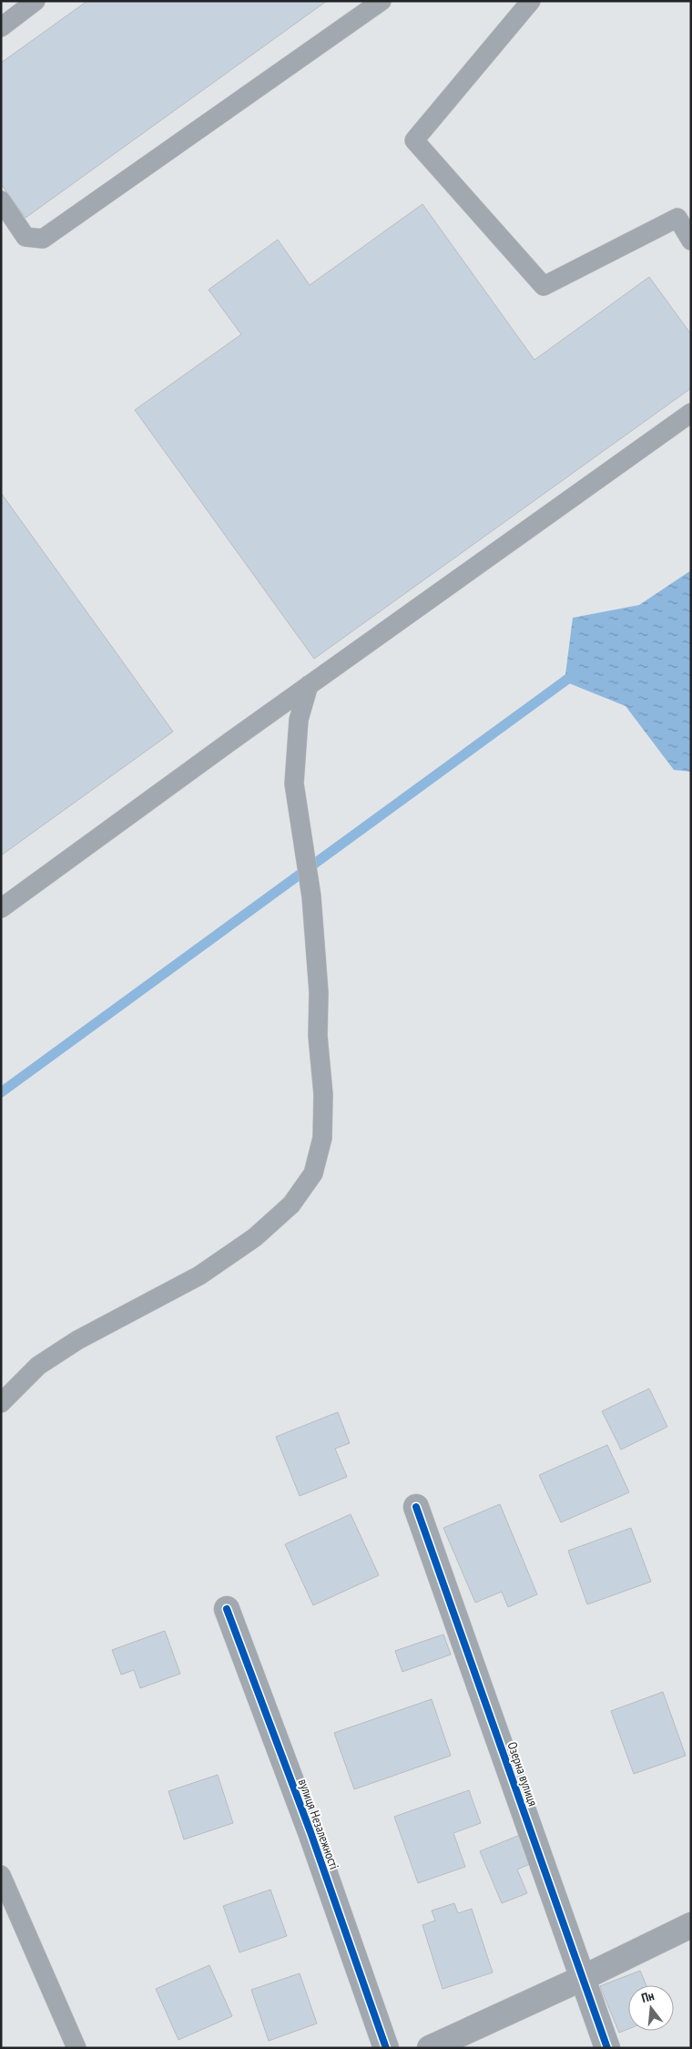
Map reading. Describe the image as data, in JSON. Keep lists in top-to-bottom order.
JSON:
{
  "streets": {
    "street": ["Озерна вулиця", "вулиця Незалежності"]
  },
  "north": "top"
}
